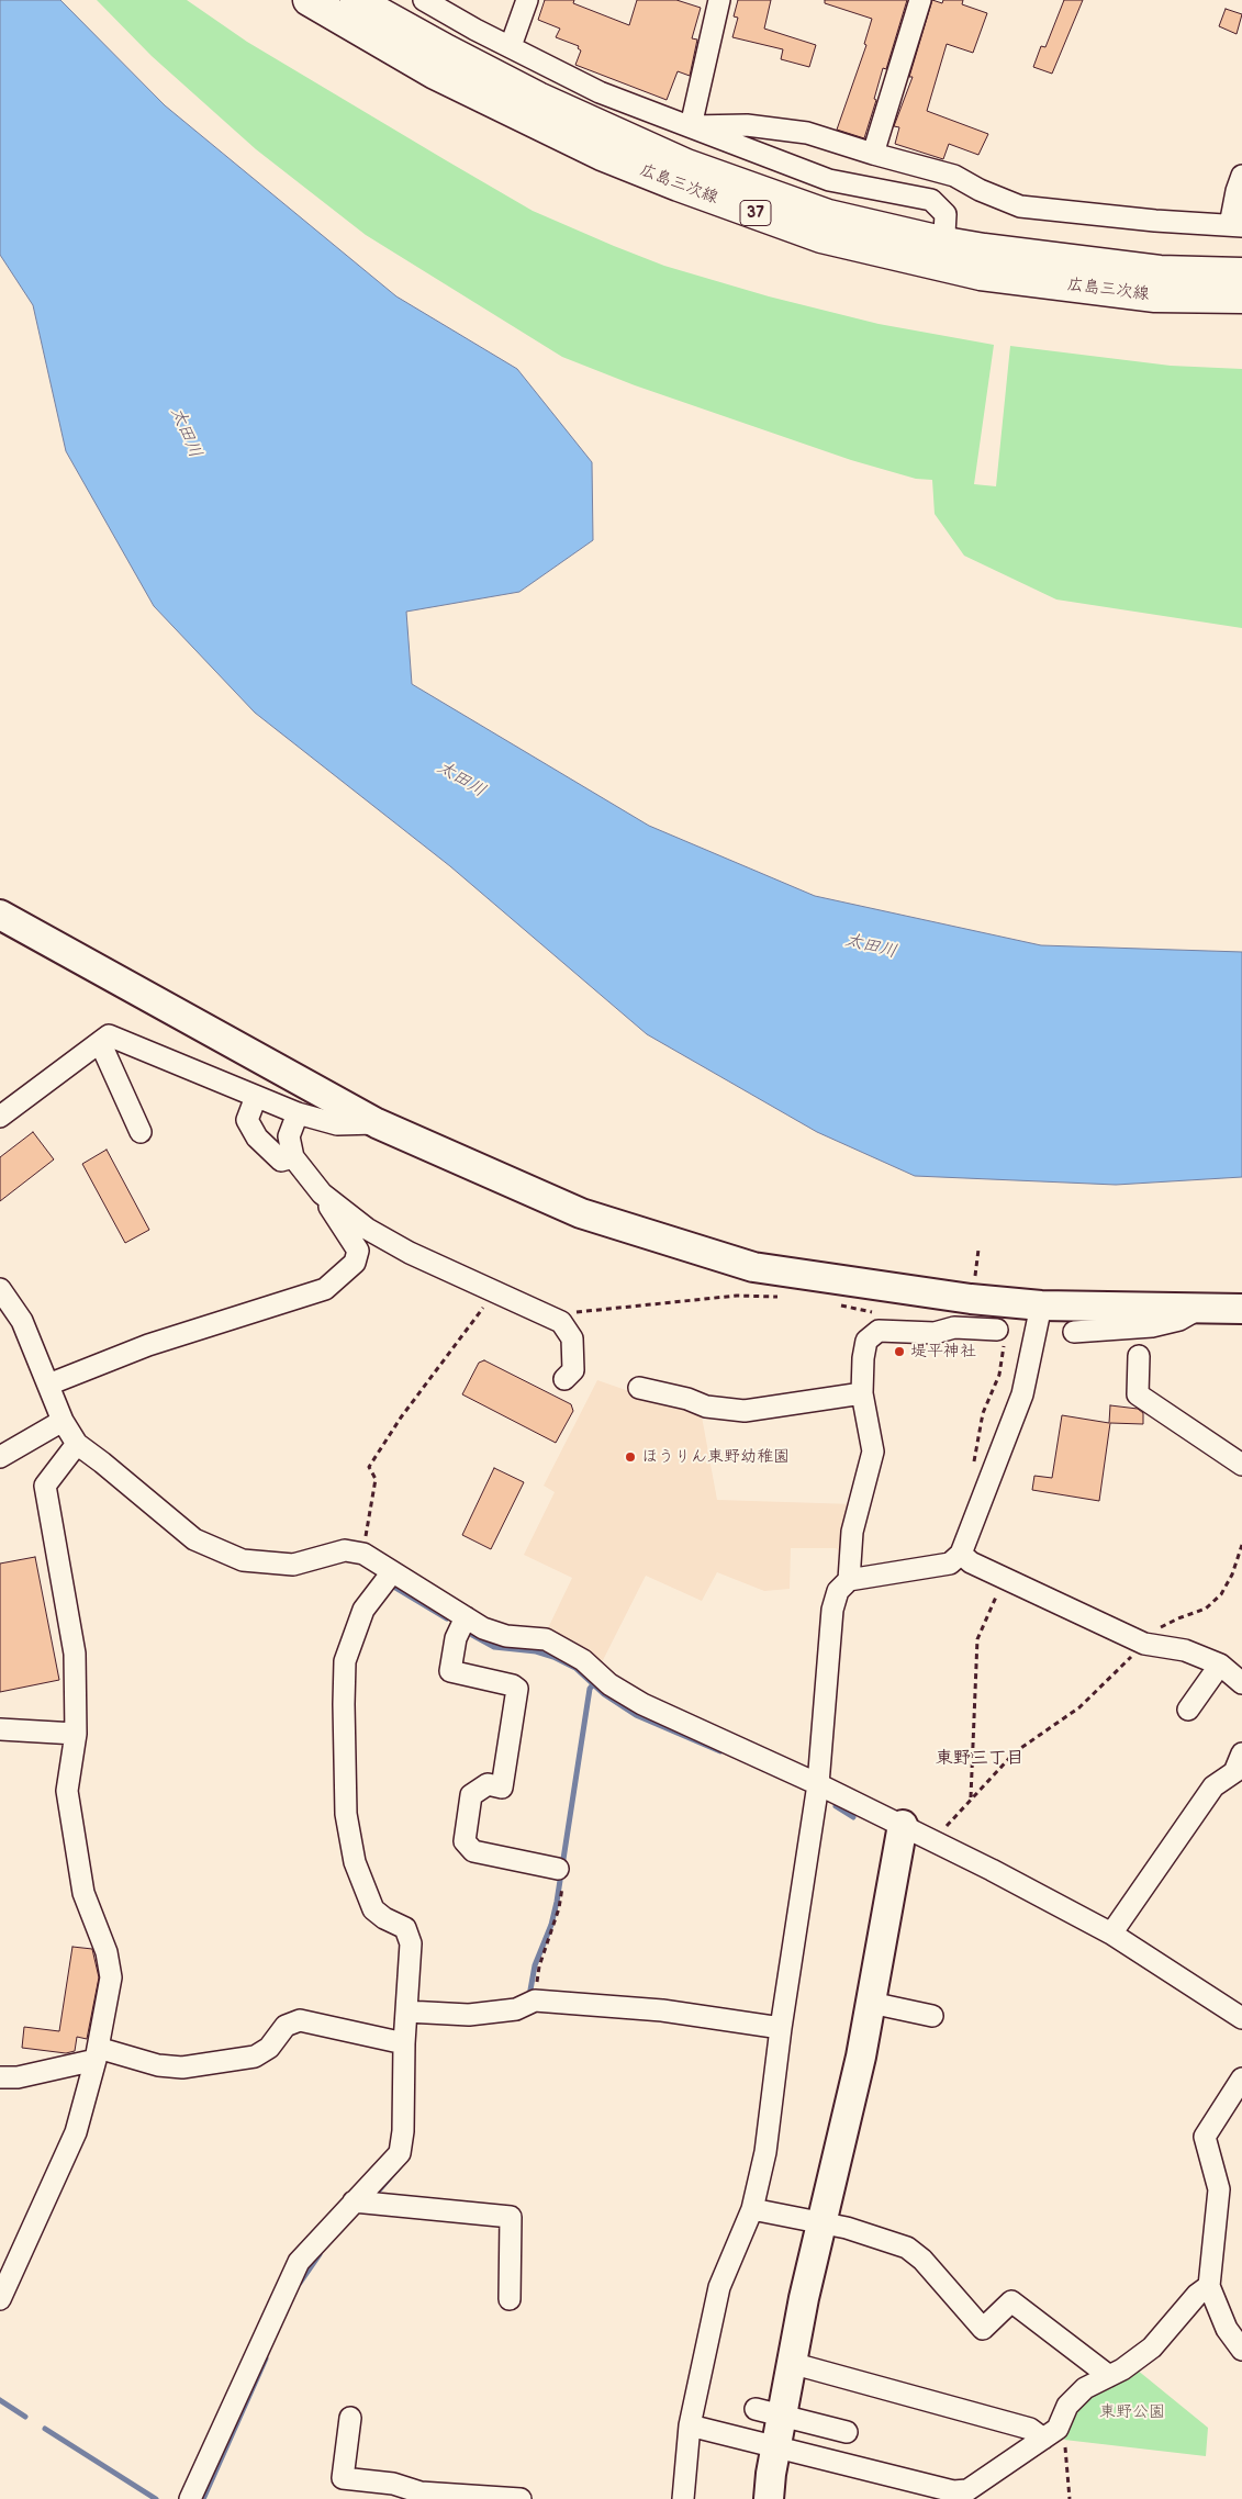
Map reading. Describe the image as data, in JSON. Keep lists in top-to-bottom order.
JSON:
{
  "streets": {
    "main road": ["広島三次線", "37"]
  },
  "districts": ["東野三丁目"],
  "water": ["太田川"],
  "parks": ["東野公園"],
  "places": ["堤平神社", "ほうりん東野幼稚園"]
}
